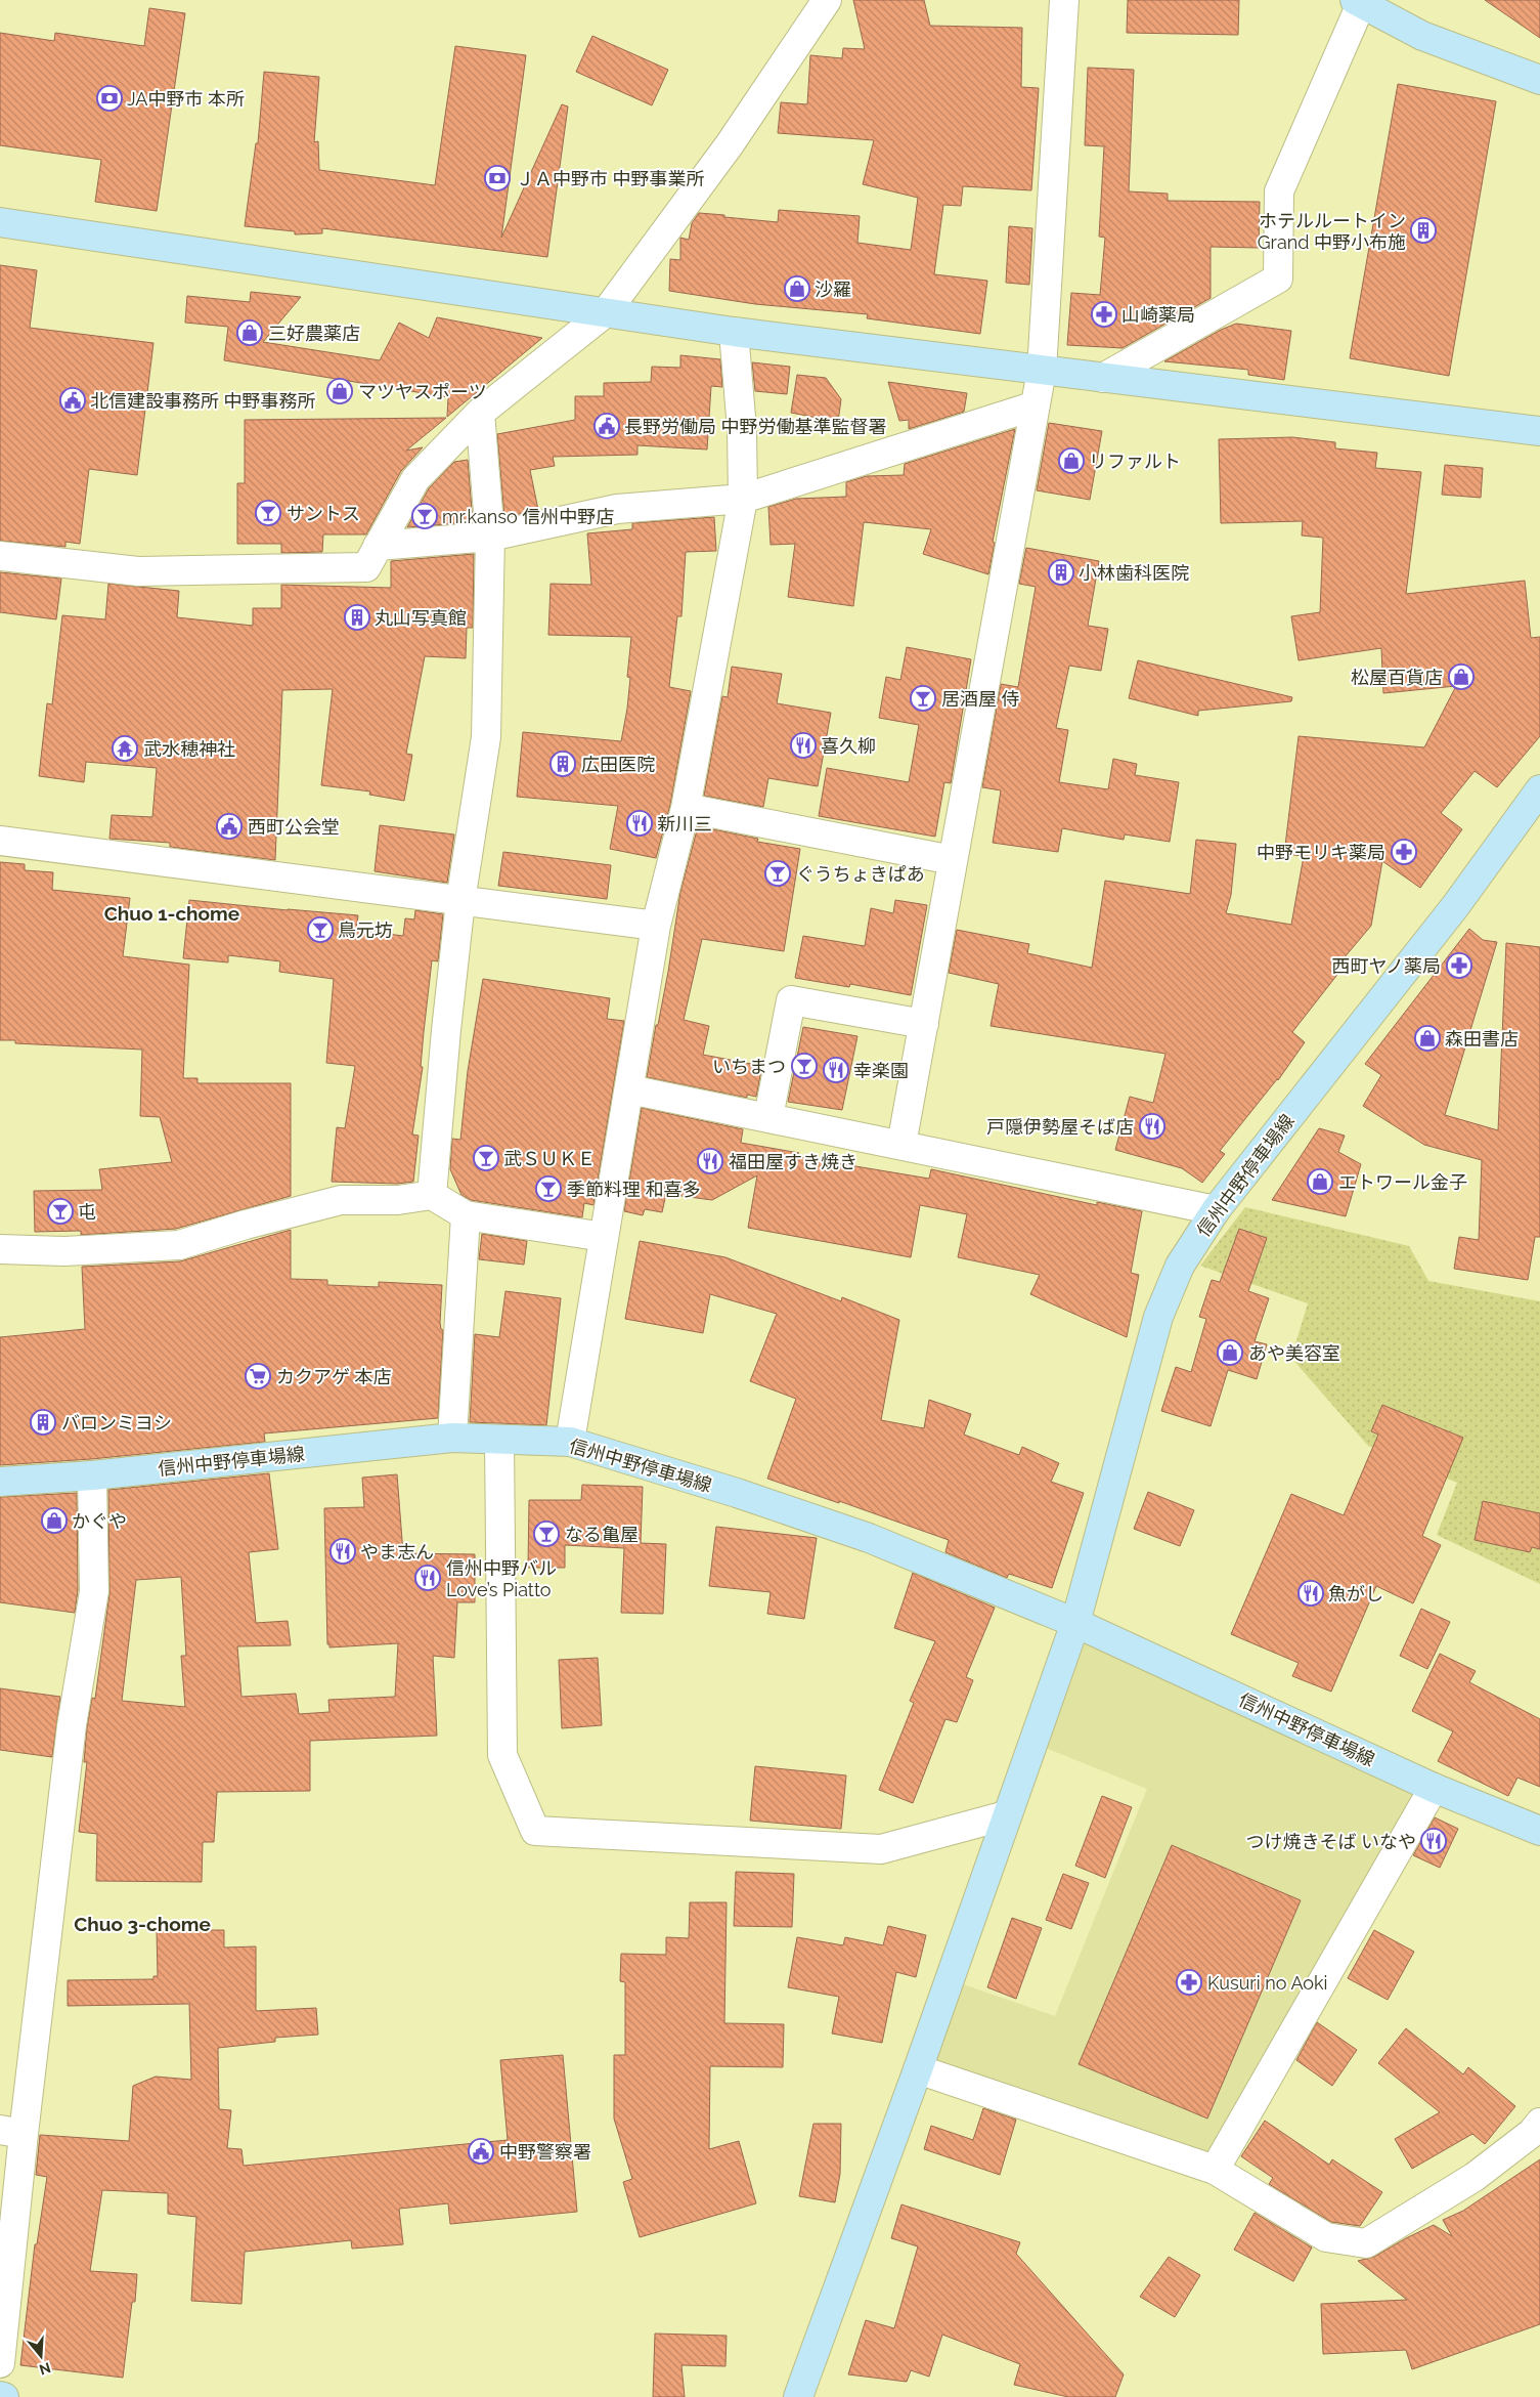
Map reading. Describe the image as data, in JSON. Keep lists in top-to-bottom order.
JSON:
{
  "streets": {
    "main road": ["信州中野停車場線"]
  },
  "districts": ["Chuo 1-chome", "Chuo 3-chome"],
  "places": {
    "bank": ["JA中野市 本所", "ＪＡ中野市 中野事業所"],
    "building": [
      "ホテルルートイン Grand 中野小布施",
      "小林歯科医院",
      "丸山写真館",
      "広田医院",
      "バロンミヨシ"
    ],
    "shop": [
      "沙羅",
      "三好農薬店",
      "マツヤスポーツ",
      "リファルト",
      "松屋百貨店",
      "森田書店",
      "エトワール金子",
      "あや美容室",
      "かぐや"
    ],
    "pharmacy": [
      "山崎薬局",
      "中野モリキ薬局",
      "西町ヤノ薬局",
      "Kusuri no Aoki"
    ],
    "public building": [
      "北信建設事務所 中野事務所",
      "長野労働局 中野労働基準監督署",
      "西町公会堂",
      "中野警察署"
    ],
    "bar": [
      "サントス",
      "mr.kanso 信州中野店",
      "居酒屋 侍",
      "ぐうちょきぱあ",
      "鳥元坊",
      "いちまつ",
      "武ＳＵＫＥ",
      "季節料理 和喜多",
      "屯",
      "なる亀屋"
    ],
    "restaurant": [
      "喜久柳",
      "新川三",
      "幸楽園",
      "戸隠伊勢屋そば店",
      "福田屋すき焼き",
      "やま志ん",
      "信州中野バル Love’s Piatto",
      "魚がし",
      "つけ焼きそば いなや"
    ],
    "temple": ["武水穂神社"],
    "supermarket": ["カクアゲ 本店"]
  },
  "north": "bottom"
}
